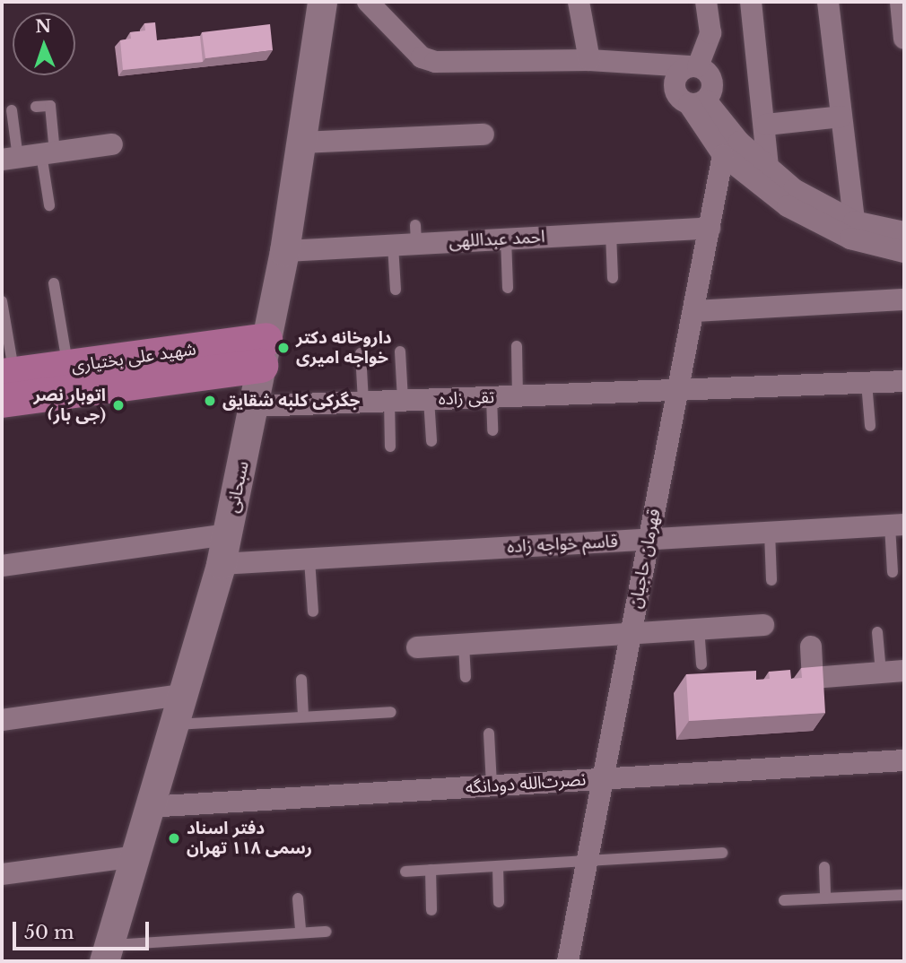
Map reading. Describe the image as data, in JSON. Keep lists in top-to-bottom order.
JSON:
{
  "streets": {
    "main road": ["شهید علی بختیاری", "سبحانی"],
    "street": [
      "احمد عبداللهی",
      "تقی زاده",
      "قاسم خواجه زاده",
      "قهرمان حاجیان",
      "نصرت‌الله دودانگه"
    ]
  },
  "crossings": [
    ["احمد عبداللهی", "سبحانی"],
    ["احمد عبداللهی", "قهرمان حاجیان"],
    ["شهید علی بختیاری", "سبحانی"],
    ["تقی زاده", "سبحانی"],
    ["تقی زاده", "قهرمان حاجیان"],
    ["سبحانی", "قاسم خواجه زاده"],
    ["سبحانی", "نصرت‌الله دودانگه"],
    ["قاسم خواجه زاده", "قهرمان حاجیان"],
    ["قهرمان حاجیان", "نصرت‌الله دودانگه"]
  ],
  "places": [
    "داروخانه دکتر خواجه امیری",
    "جگرکی کلبه شقایق",
    "اتوبار نصر (جی بار)",
    "دفتر اسناد رسمی ۱۱۸ تهران"
  ],
  "scale_bar": "50 m",
  "north": "top"
}
